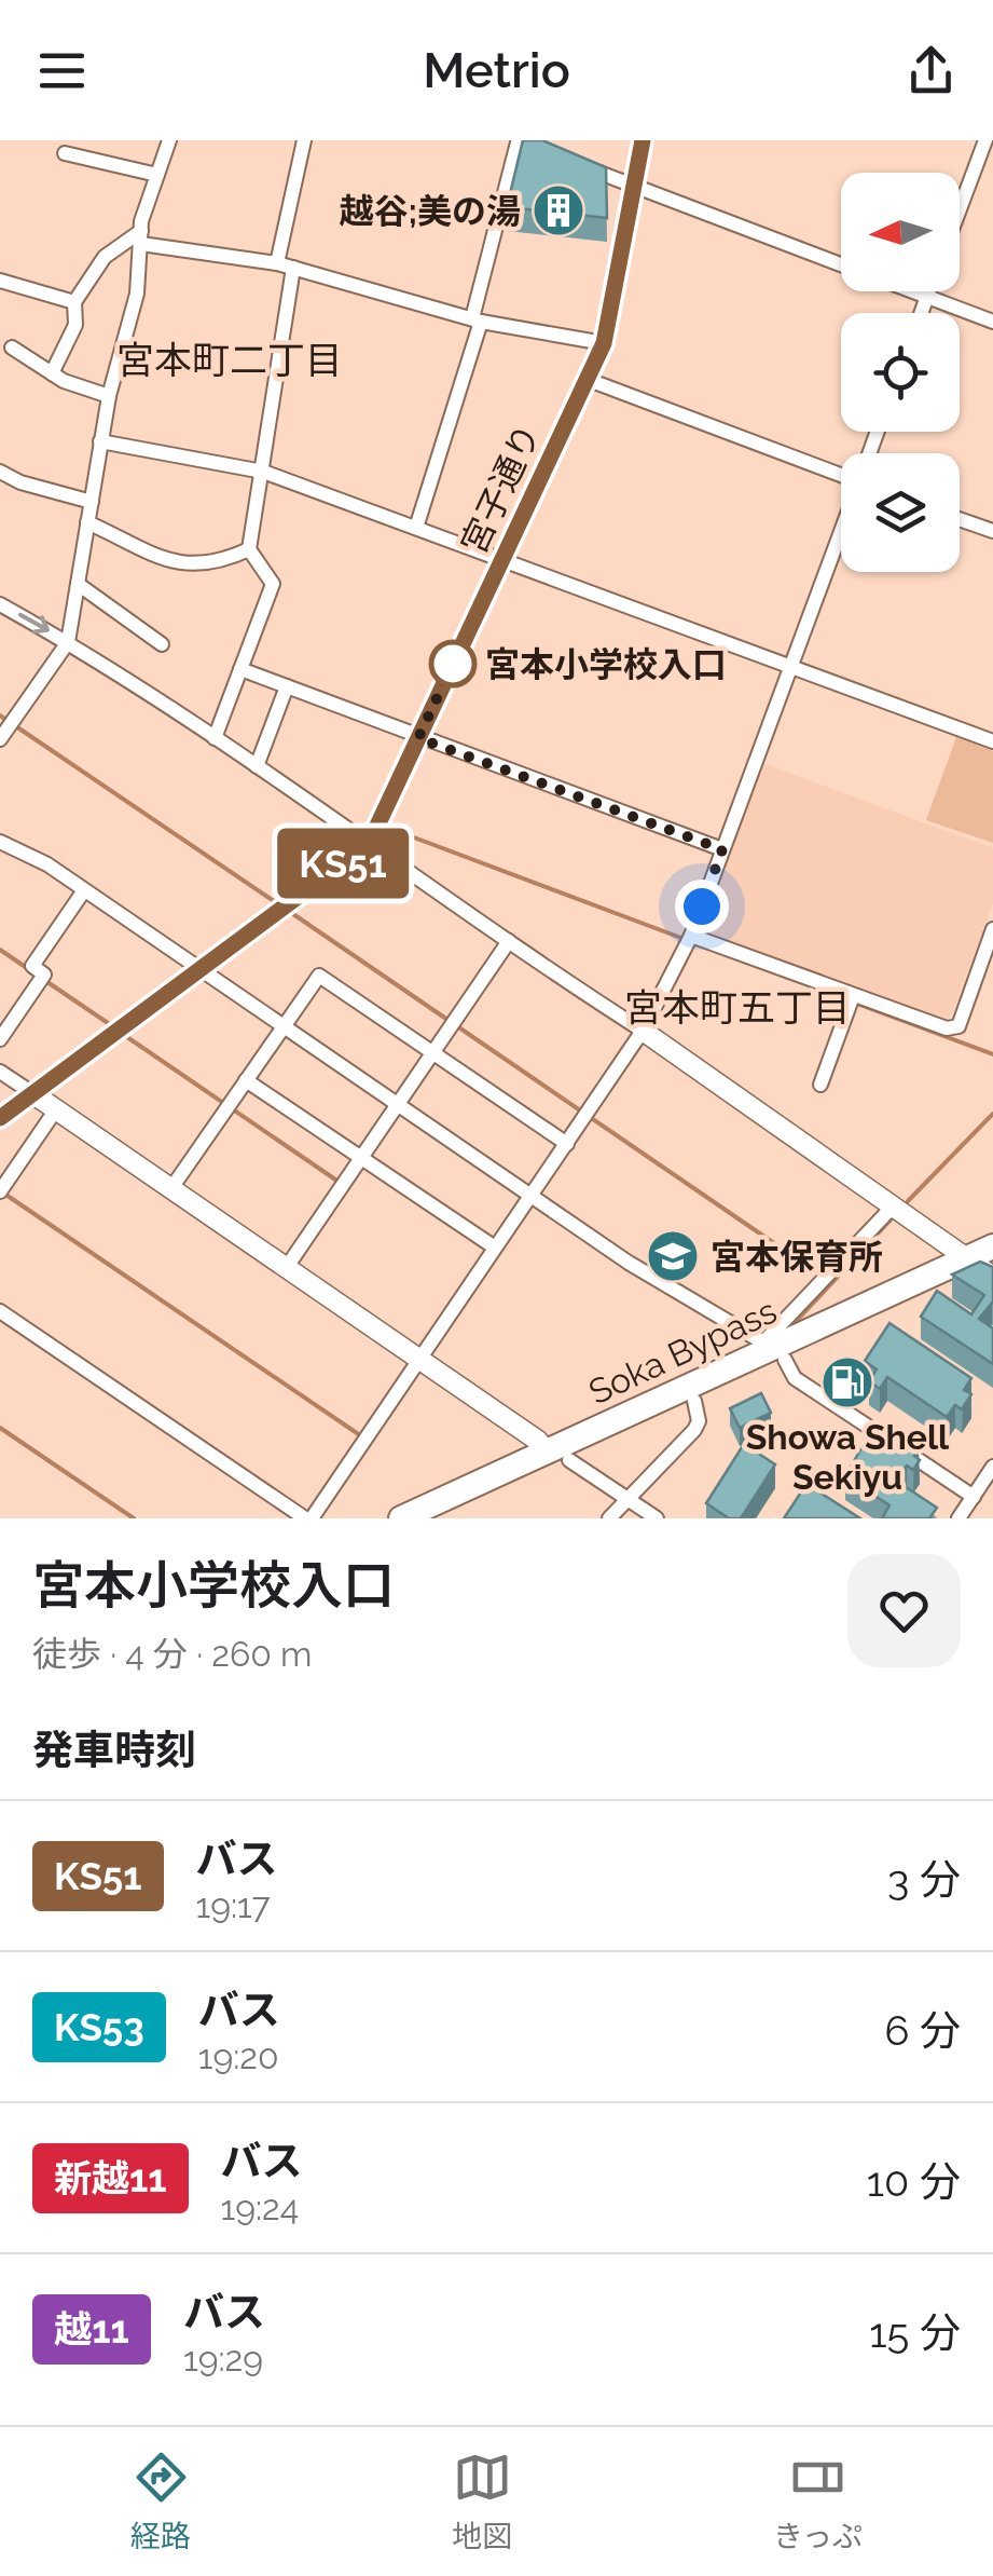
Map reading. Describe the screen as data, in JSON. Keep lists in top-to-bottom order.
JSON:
{
  "streets": {
    "highway": ["Soka Bypass"],
    "street": ["宮子通り"]
  },
  "districts": ["宮本町二丁目", "宮本町五丁目"],
  "places": {
    "building": ["越谷;美の湯"],
    "other": ["宮本小学校入口"],
    "school or university": ["宮本保育所"],
    "fuel station": ["Showa Shell Sekiyu"]
  },
  "lines": ["bus line KS51"],
  "north": "left",
  "page": {
    "header": "Metrio",
    "on_map": "KS51",
    "heading": [
      ["宮本小学校入口", "徒歩 · 4 分 · 260 m"],
      "発車時刻"
    ],
    "list": [
      {
        "mark": "KS51",
        "name": "バス",
        "note": "19:17",
        "value": "3 分"
      },
      {
        "mark": "KS53",
        "name": "バス",
        "note": "19:20",
        "value": "6 分"
      },
      {
        "mark": "新越11",
        "name": "バス",
        "note": "19:24",
        "value": "10 分"
      },
      {
        "mark": "越11",
        "name": "バス",
        "note": "19:29",
        "value": "15 分"
      }
    ],
    "tabs": ["経路", "地図", "きっぷ"]
  }
}
